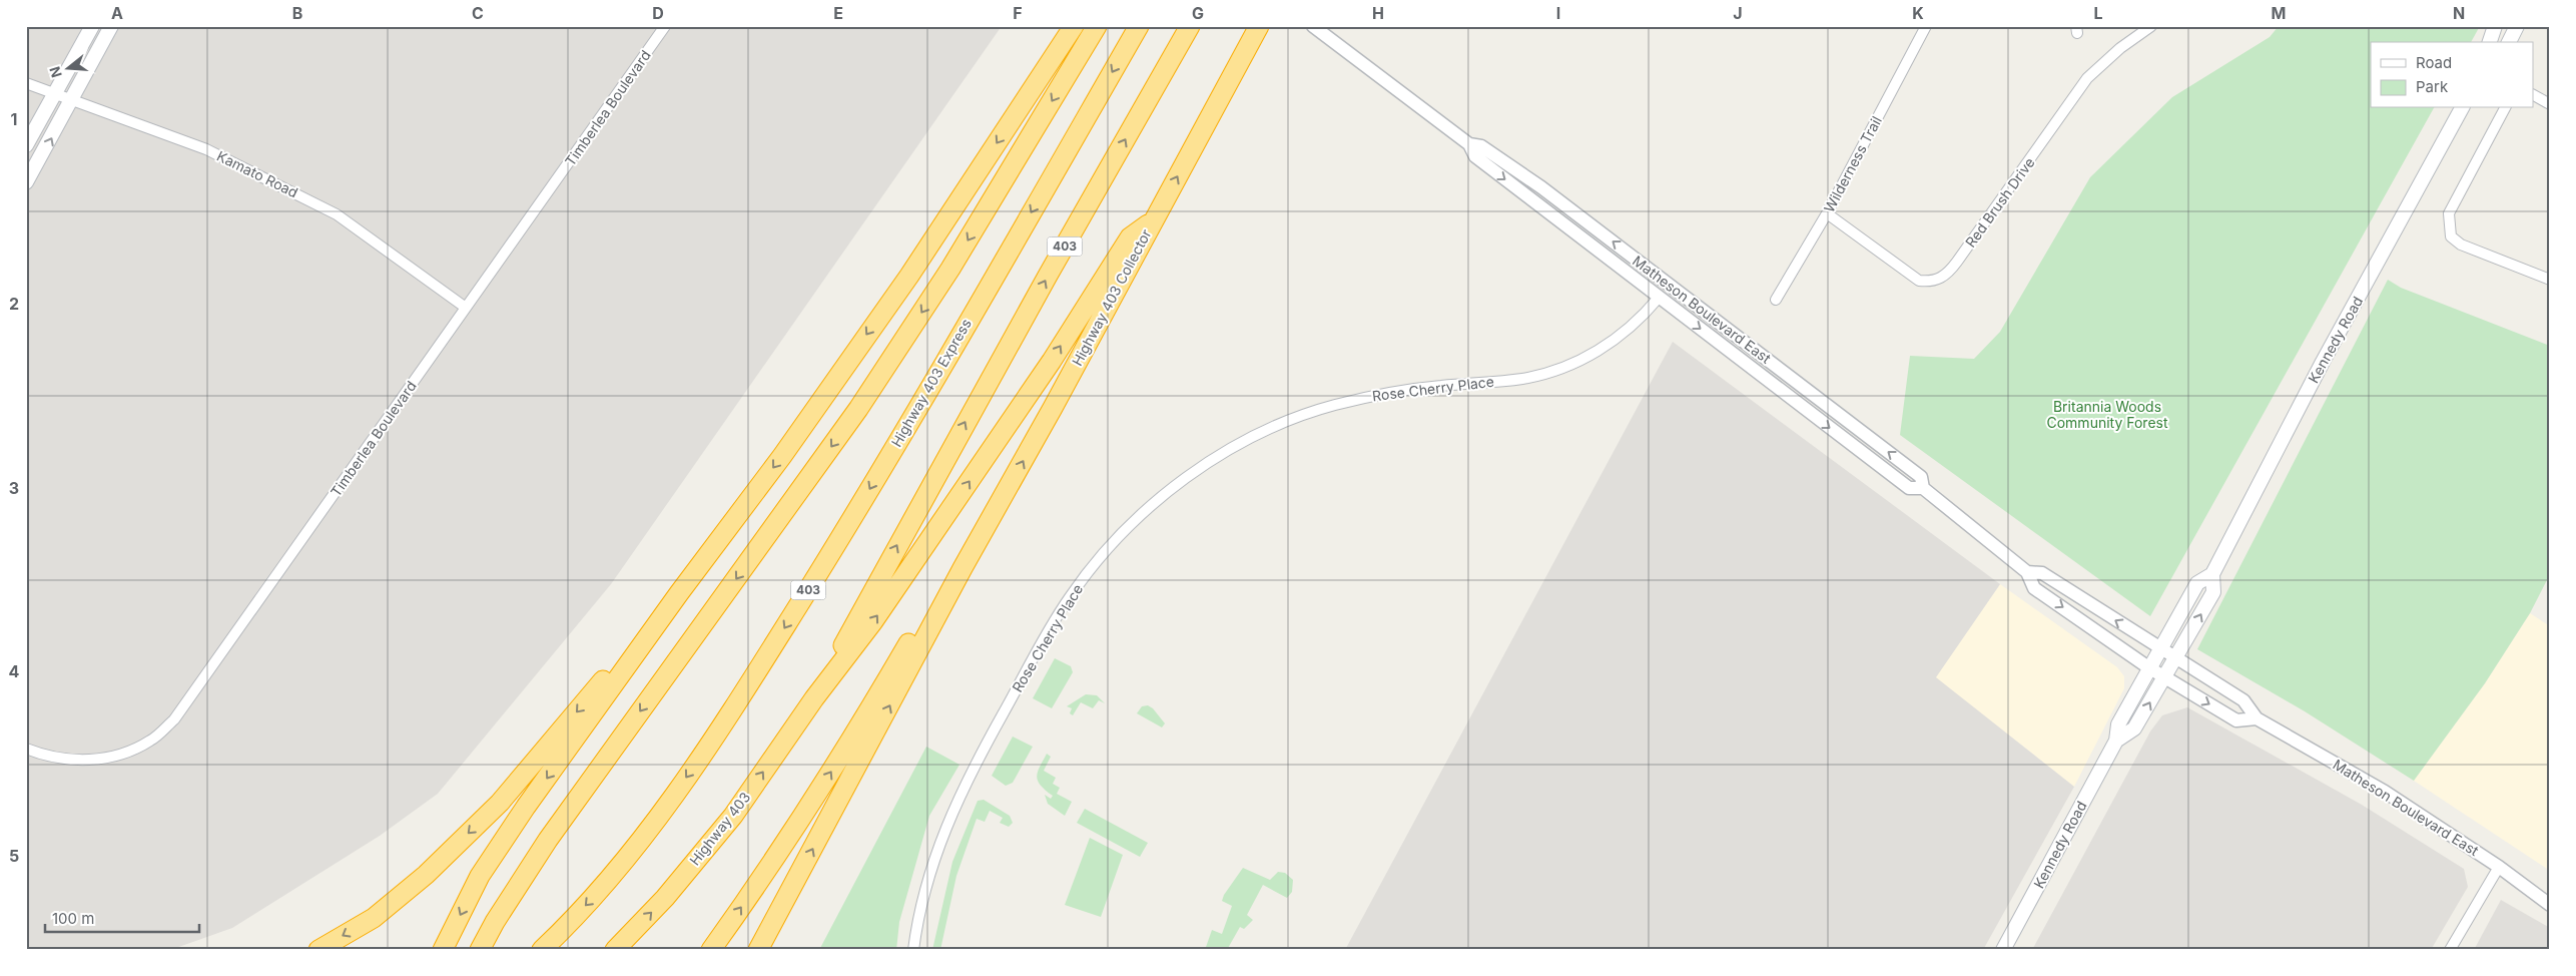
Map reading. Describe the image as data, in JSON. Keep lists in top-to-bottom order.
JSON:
{
  "streets": {
    "highway": [
      "403",
      "Highway 403 Collector",
      "Highway 403 Express",
      "Highway 403"
    ],
    "main road": ["Kennedy Road"],
    "street": [
      "Timberlea Boulevard",
      "Wilderness Trail",
      "Kamato Road",
      "Red Brush Drive",
      "Matheson Boulevard East",
      "Rose Cherry Place"
    ]
  },
  "crossings": [
    ["Timberlea Boulevard", "Kamato Road"],
    ["Wilderness Trail", "Red Brush Drive"],
    ["403", "Highway 403"],
    ["Matheson Boulevard East", "Kennedy Road"],
    ["Matheson Boulevard East", "Rose Cherry Place"]
  ],
  "parks": ["Britannia Woods Community Forest"],
  "legend": ["Road", "Park"],
  "scale_bar": "100 m",
  "north": "left",
  "grid": {
    "columns": [
      "A",
      "B",
      "C",
      "D",
      "E",
      "F",
      "G",
      "H",
      "I",
      "J",
      "K",
      "L",
      "M",
      "N"
    ],
    "rows": [
      "1",
      "2",
      "3",
      "4",
      "5"
    ]
  }
}
